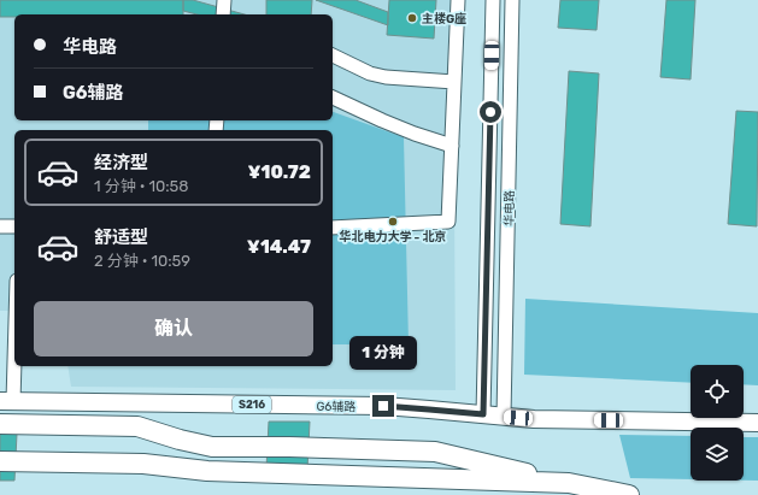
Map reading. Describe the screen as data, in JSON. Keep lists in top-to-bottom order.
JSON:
{
  "streets": {
    "main road": ["S216", "G6辅路"],
    "street": ["华电路"]
  },
  "crossings": [
    ["华电路", "G6辅路"]
  ],
  "places": ["主楼G座", "华北电力大学 - 北京"],
  "page": {
    "banner": ["华电路", "G6辅路"],
    "list": [
      {
        "name": "经济型",
        "note": "1 分钟 · 10:58",
        "value": "¥10.72"
      },
      {
        "name": "舒适型",
        "note": "2 分钟 · 10:59",
        "value": "¥14.47"
      }
    ],
    "buttons": "确认",
    "bubble": "1 分钟"
  }
}
